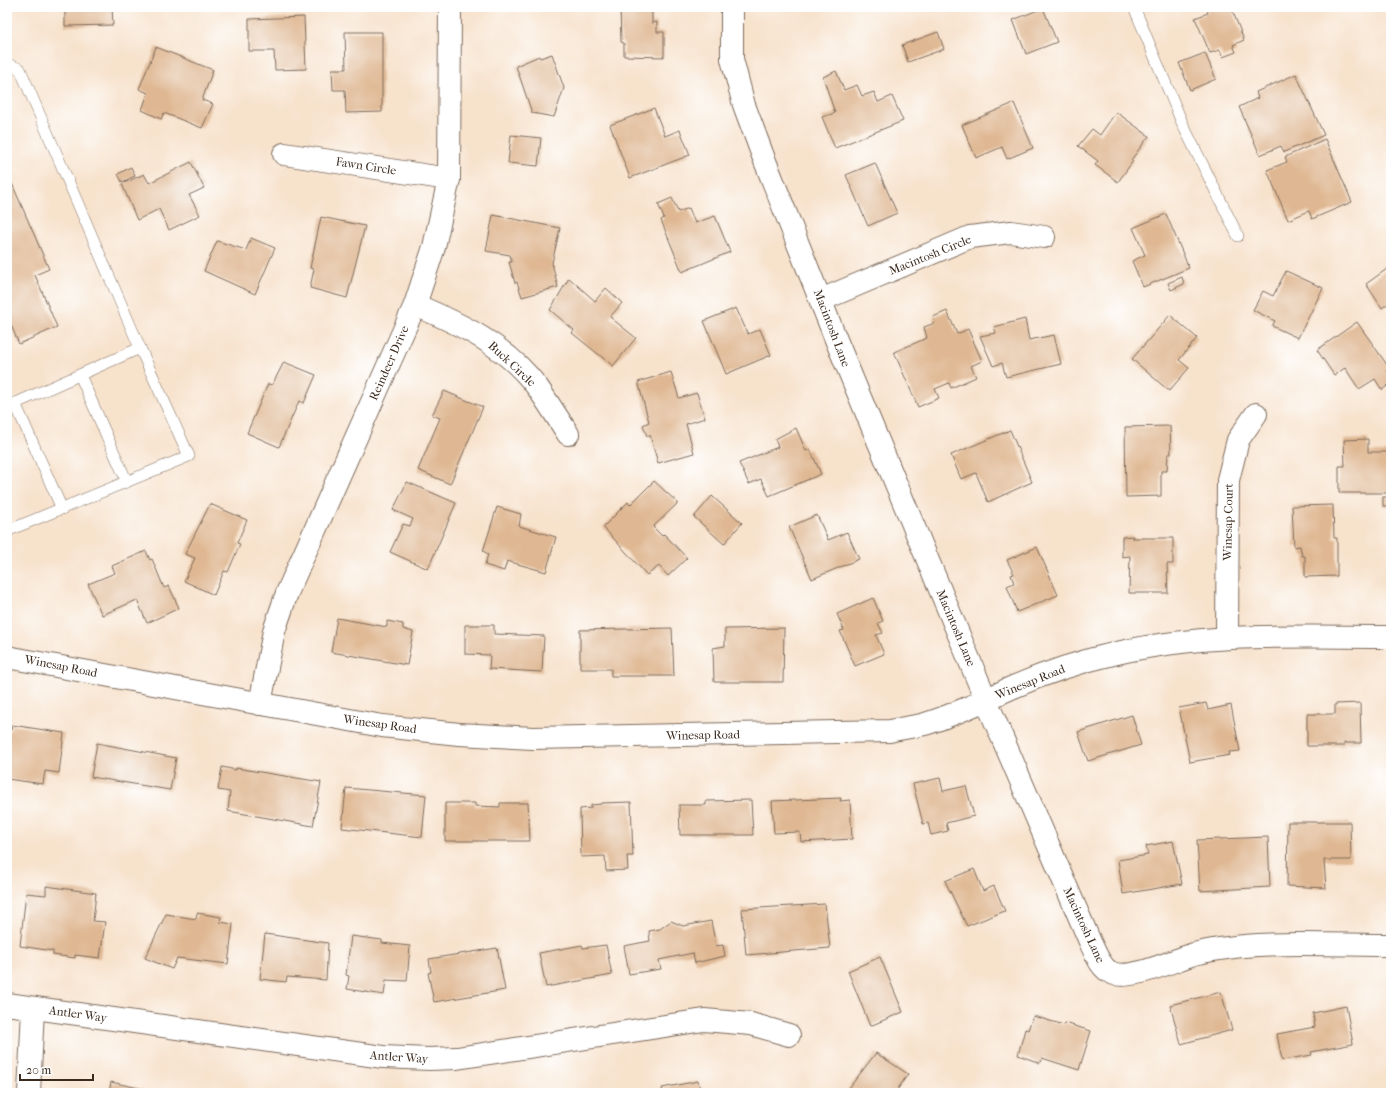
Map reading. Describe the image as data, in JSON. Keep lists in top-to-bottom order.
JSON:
{
  "streets": {
    "street": [
      "Fawn Circle",
      "Macintosh Circle",
      "Macintosh Lane",
      "Reindeer Drive",
      "Buck Circle",
      "Winesap Court",
      "Winesap Road",
      "Antler Way"
    ]
  },
  "crossings": [
    ["Fawn Circle", "Reindeer Drive"],
    ["Macintosh Circle", "Macintosh Lane"],
    ["Macintosh Lane", "Winesap Road"],
    ["Reindeer Drive", "Buck Circle"],
    ["Reindeer Drive", "Winesap Road"],
    ["Winesap Court", "Winesap Road"]
  ],
  "scale_bar": "20 m"
}
